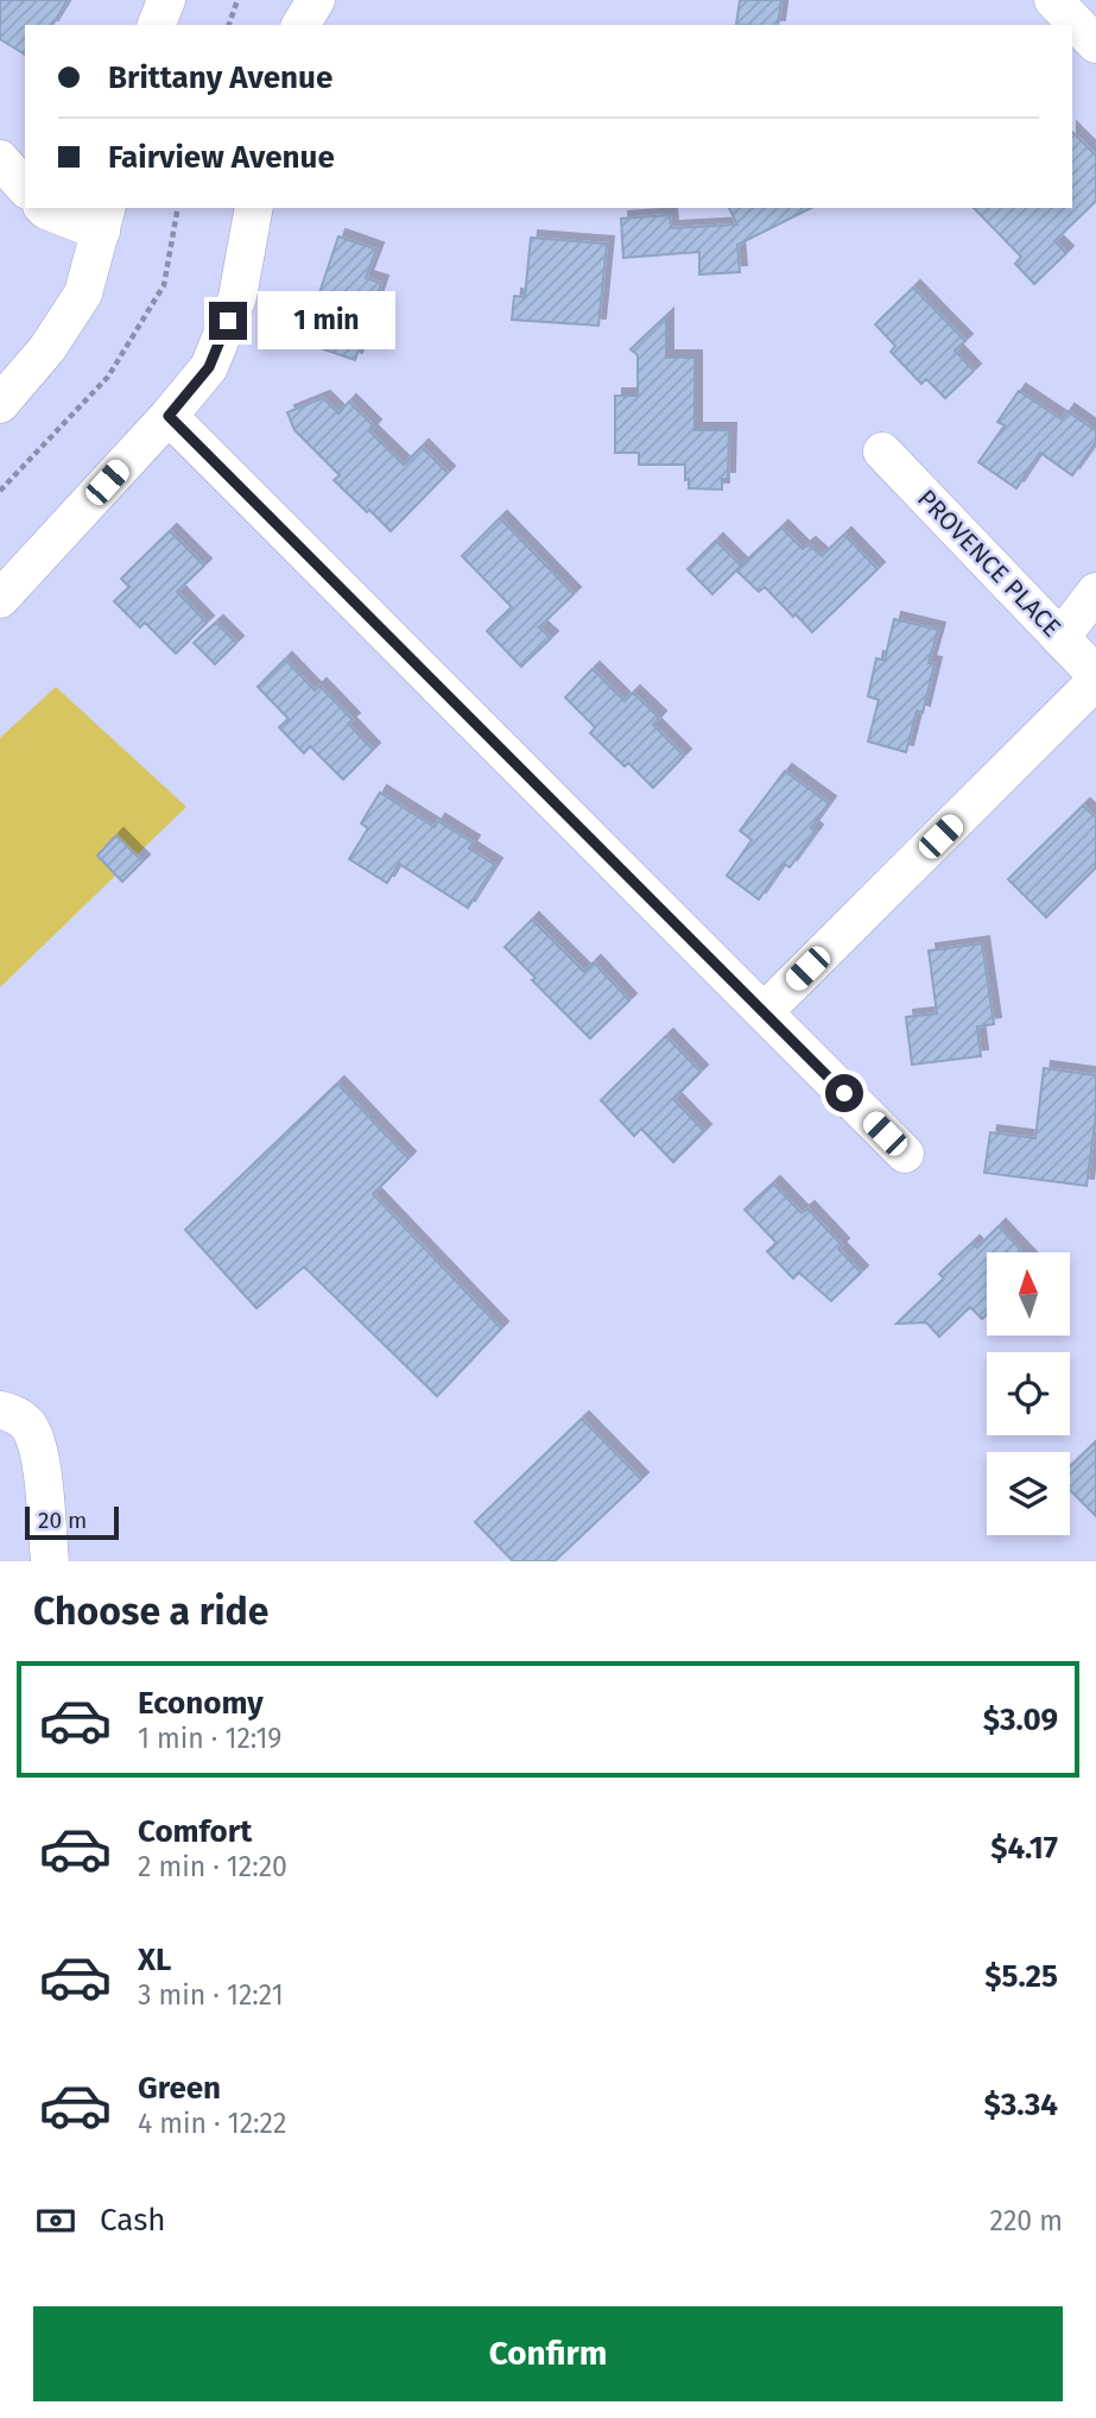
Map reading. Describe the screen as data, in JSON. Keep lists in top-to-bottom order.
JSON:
{
  "streets": {
    "street": ["PROVENCE PLACE"]
  },
  "scale_bar": "20 m",
  "north": "top",
  "page": {
    "banner": ["Brittany Avenue", "Fairview Avenue"],
    "bubble": "1 min",
    "scale": "20 m",
    "heading": "Choose a ride",
    "list": [
      {
        "name": "Economy",
        "note": "1 min · 12:19",
        "value": "$3.09"
      },
      {
        "name": "Comfort",
        "note": "2 min · 12:20",
        "value": "$4.17"
      },
      {
        "name": "XL",
        "note": "3 min · 12:21",
        "value": "$5.25"
      },
      {
        "name": "Green",
        "note": "4 min · 12:22",
        "value": "$3.34"
      }
    ],
    "pay": ["Cash", "220 m"],
    "buttons": "Confirm"
  }
}
